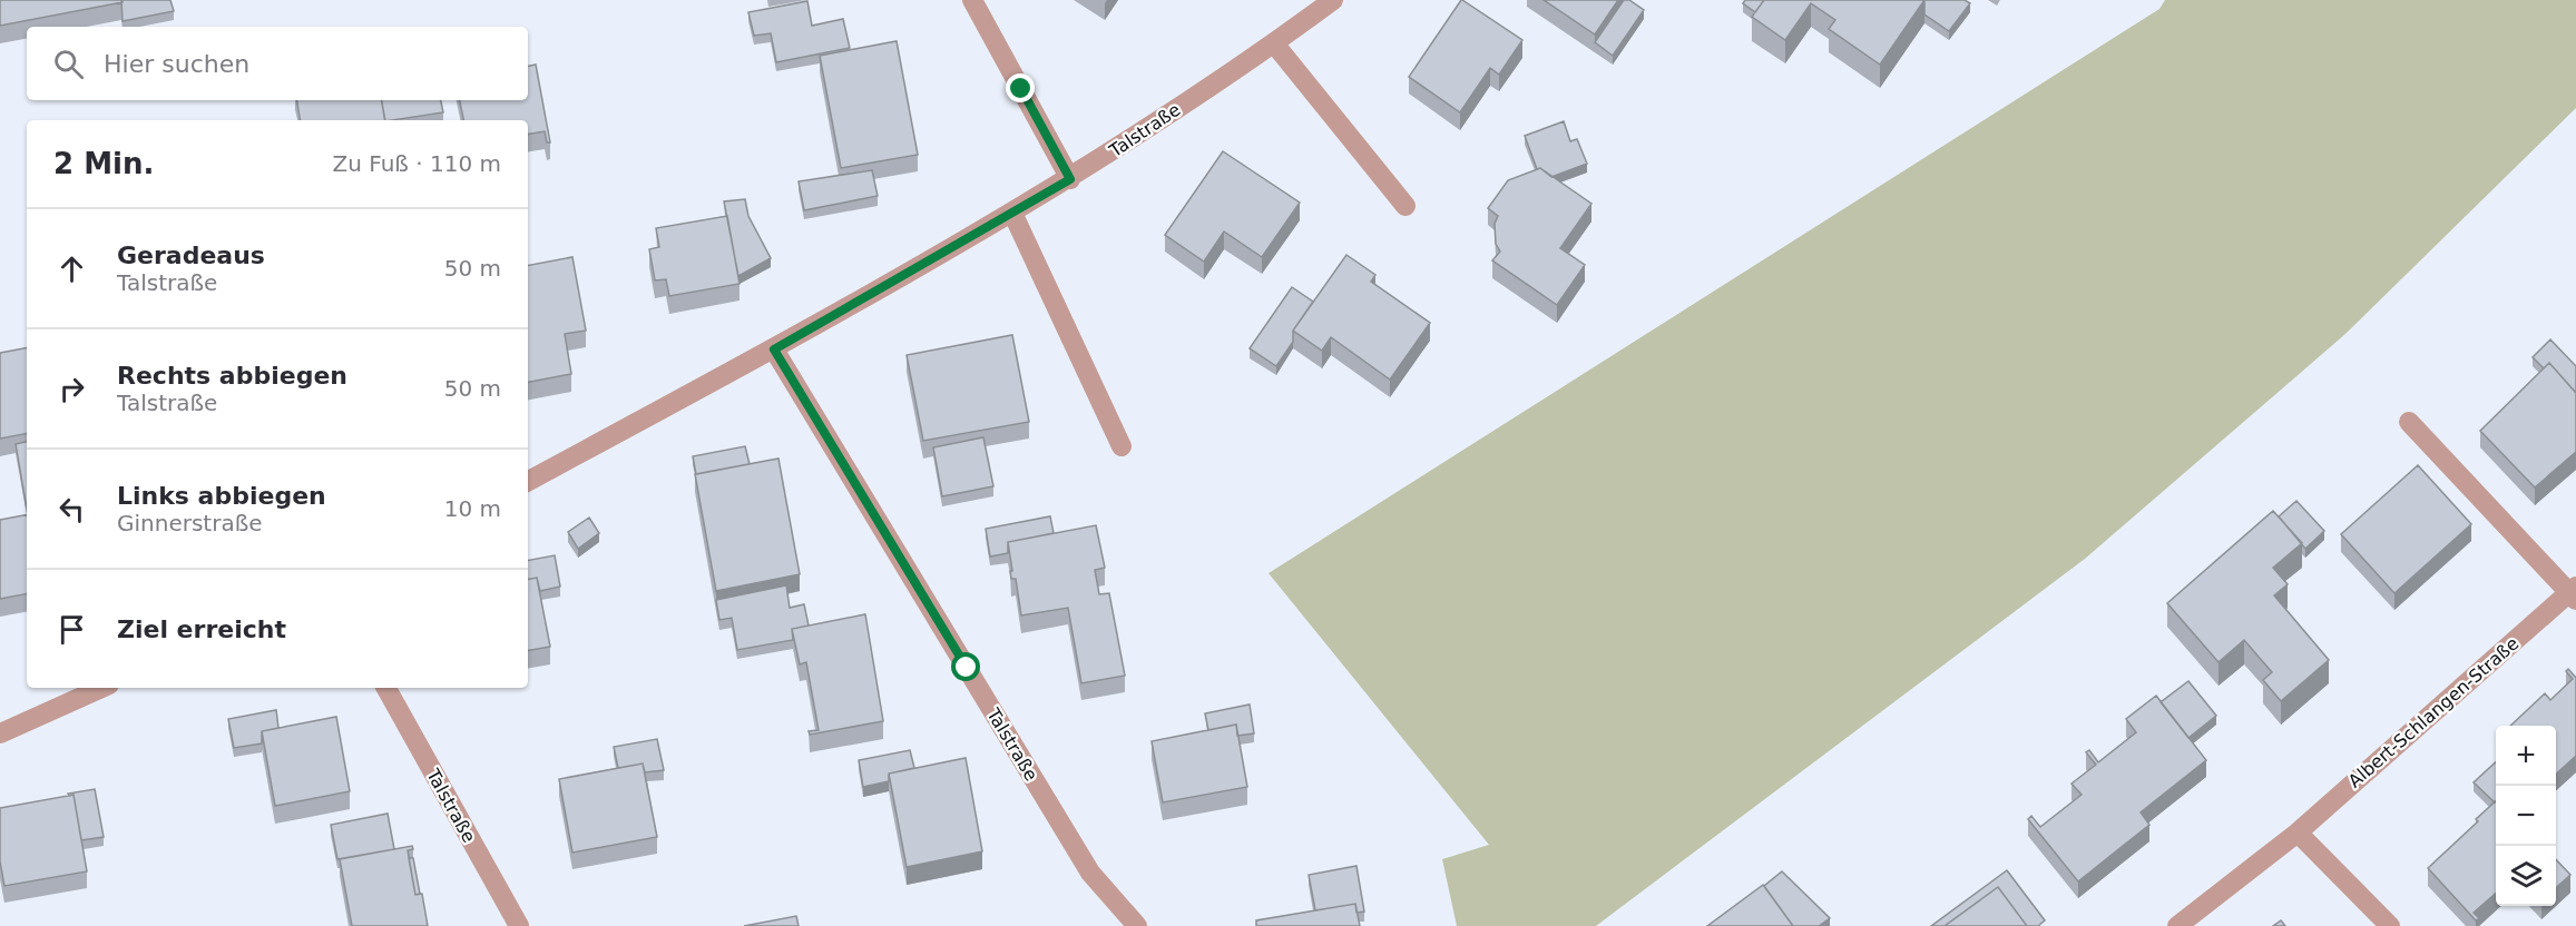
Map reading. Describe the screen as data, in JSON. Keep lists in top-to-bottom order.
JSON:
{
  "streets": {
    "street": ["Talstraße", "Albert-Schlangen-Straße"]
  },
  "page": {
    "search": "Hier suchen",
    "heading": ["2 Min.", "Zu Fuß · 110 m"],
    "list": [
      ["Geradeaus", "Talstraße", "50 m"],
      ["Rechts abbiegen", "Talstraße", "50 m"],
      ["Links abbiegen", "Ginnerstraße", "10 m"],
      "Ziel erreicht"
    ],
    "map_buttons": ["+", "−"]
  }
}
